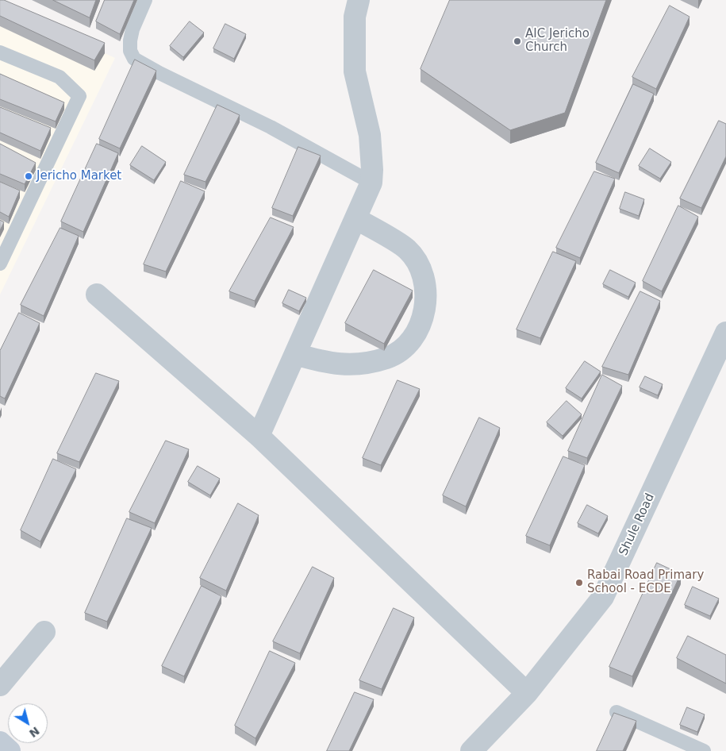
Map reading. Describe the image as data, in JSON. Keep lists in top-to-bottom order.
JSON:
{
  "streets": {
    "street": ["Shule Road"]
  },
  "places": ["AIC Jericho Church", "Jericho Market", "Rabai Road Primary School - ECDE"],
  "north": "bottom right"
}
